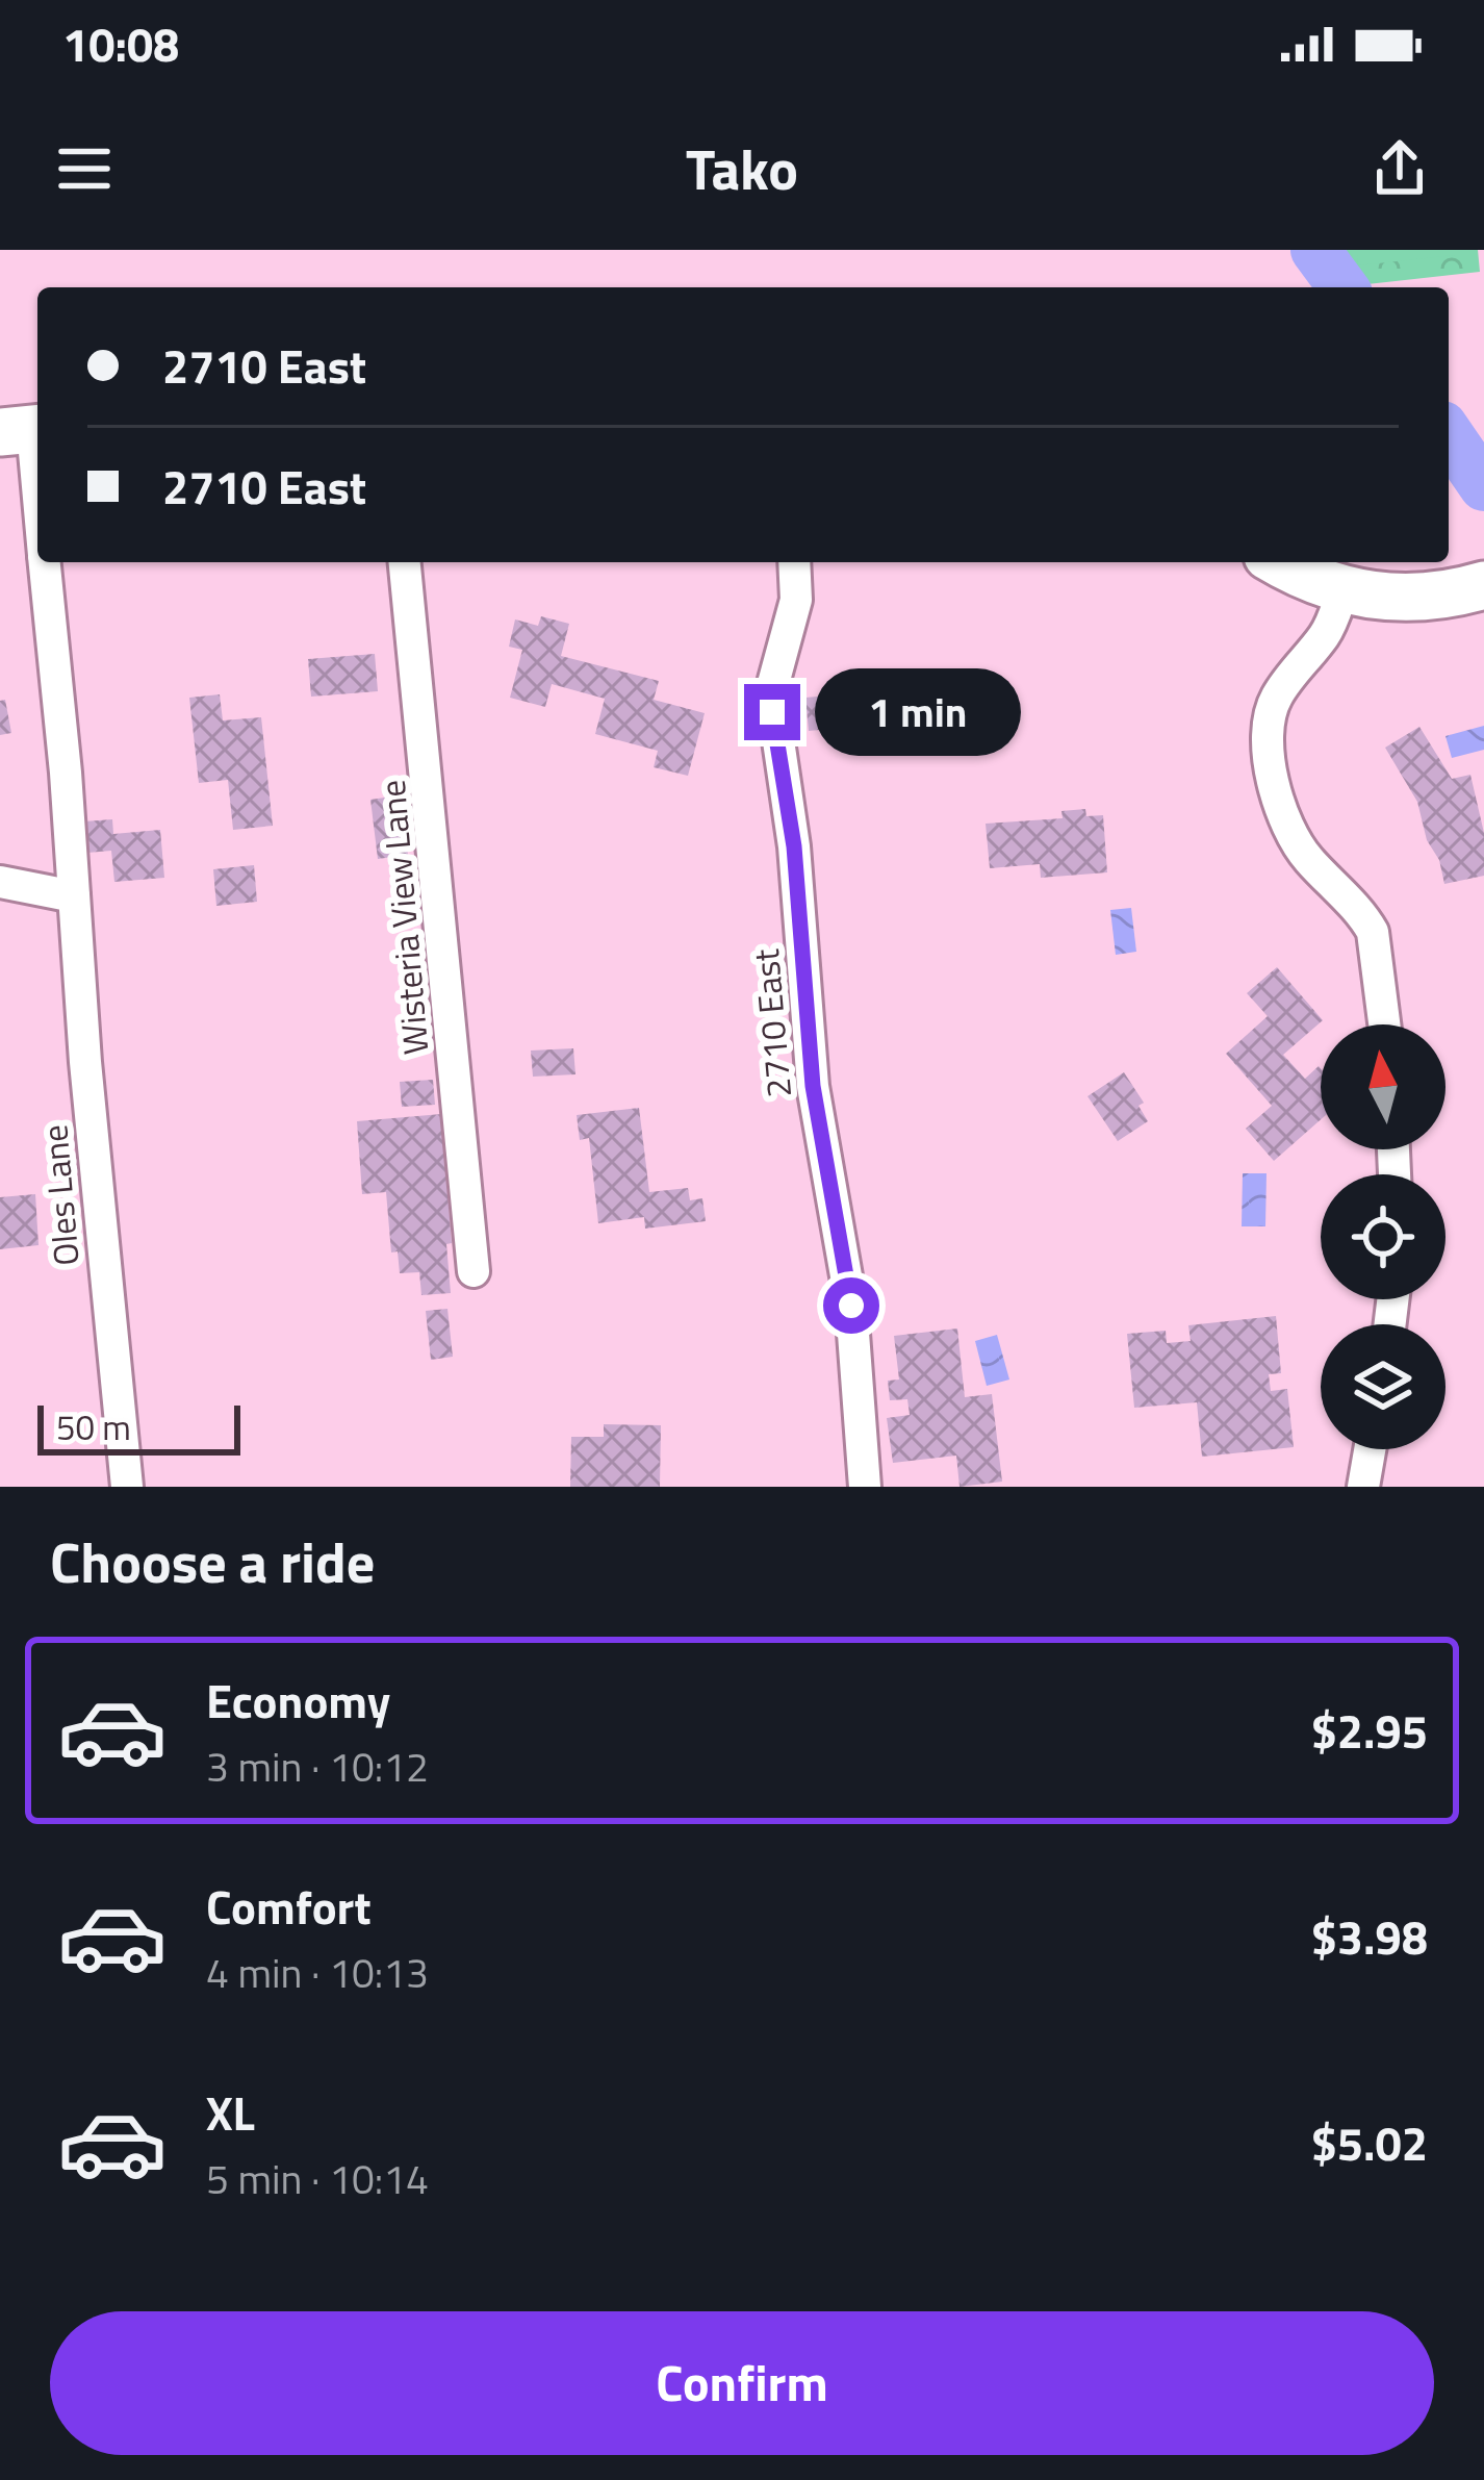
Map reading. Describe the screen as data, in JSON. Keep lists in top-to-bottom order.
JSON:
{
  "streets": {
    "street": ["Wisteria View Lane", "2710 East", "Oles Lane"]
  },
  "scale_bar": "50 m",
  "north": "top",
  "page": {
    "status": "10:08",
    "header": "Tako",
    "banner": ["2710 East", "2710 East"],
    "bubble": "1 min",
    "scale": "50 m",
    "heading": "Choose a ride",
    "list": [
      {
        "name": "Economy",
        "note": "3 min · 10:12",
        "value": "$2.95"
      },
      {
        "name": "Comfort",
        "note": "4 min · 10:13",
        "value": "$3.98"
      },
      {
        "name": "XL",
        "note": "5 min · 10:14",
        "value": "$5.02"
      }
    ],
    "buttons": "Confirm"
  }
}
